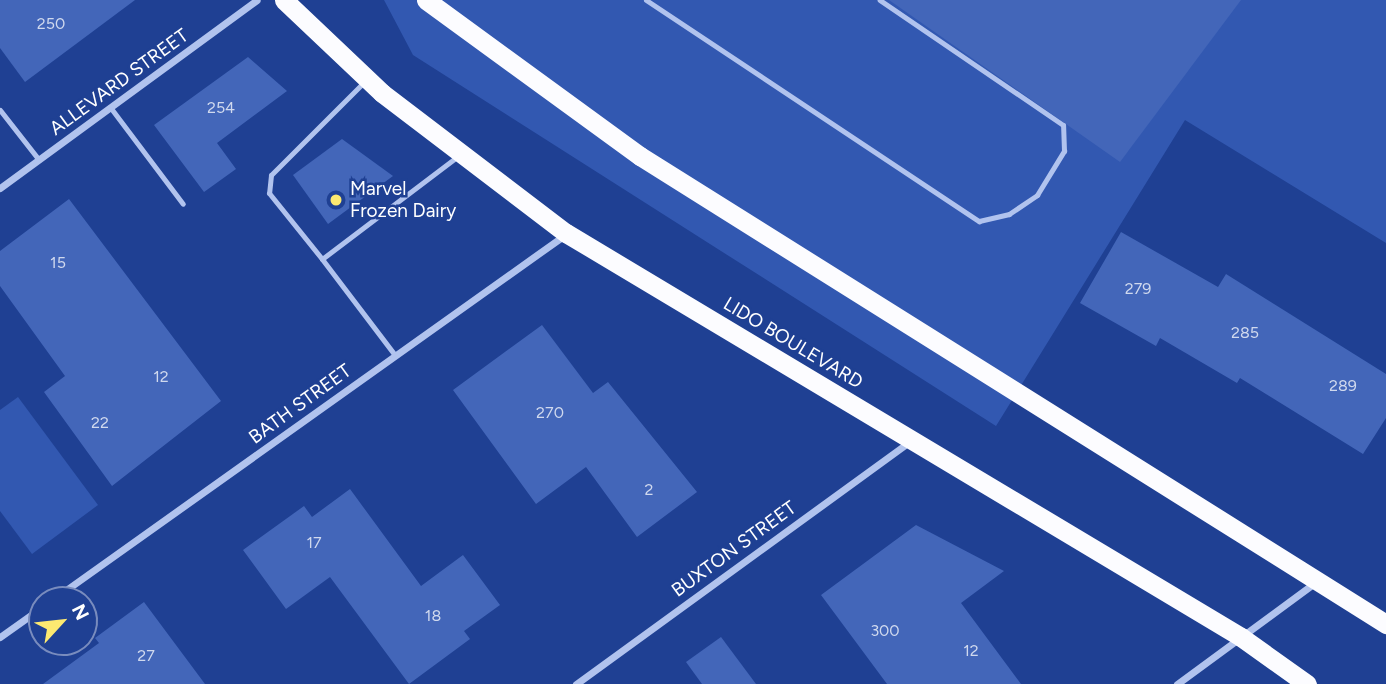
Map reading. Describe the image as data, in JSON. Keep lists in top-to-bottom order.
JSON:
{
  "streets": {
    "highway": ["LIDO BOULEVARD"],
    "street": ["ALLEVARD STREET", "BATH STREET", "BUXTON STREET"]
  },
  "crossings": [
    ["LIDO BOULEVARD", "BATH STREET"],
    ["LIDO BOULEVARD", "BUXTON STREET"]
  ],
  "places": ["Marvel Frozen Dairy"],
  "house_numbers": [
    "250",
    "254",
    "15",
    "279",
    "285",
    "12",
    "289",
    "270",
    "22",
    "2",
    "17",
    "18",
    "300",
    "12",
    "27"
  ],
  "north": "top right"
}
